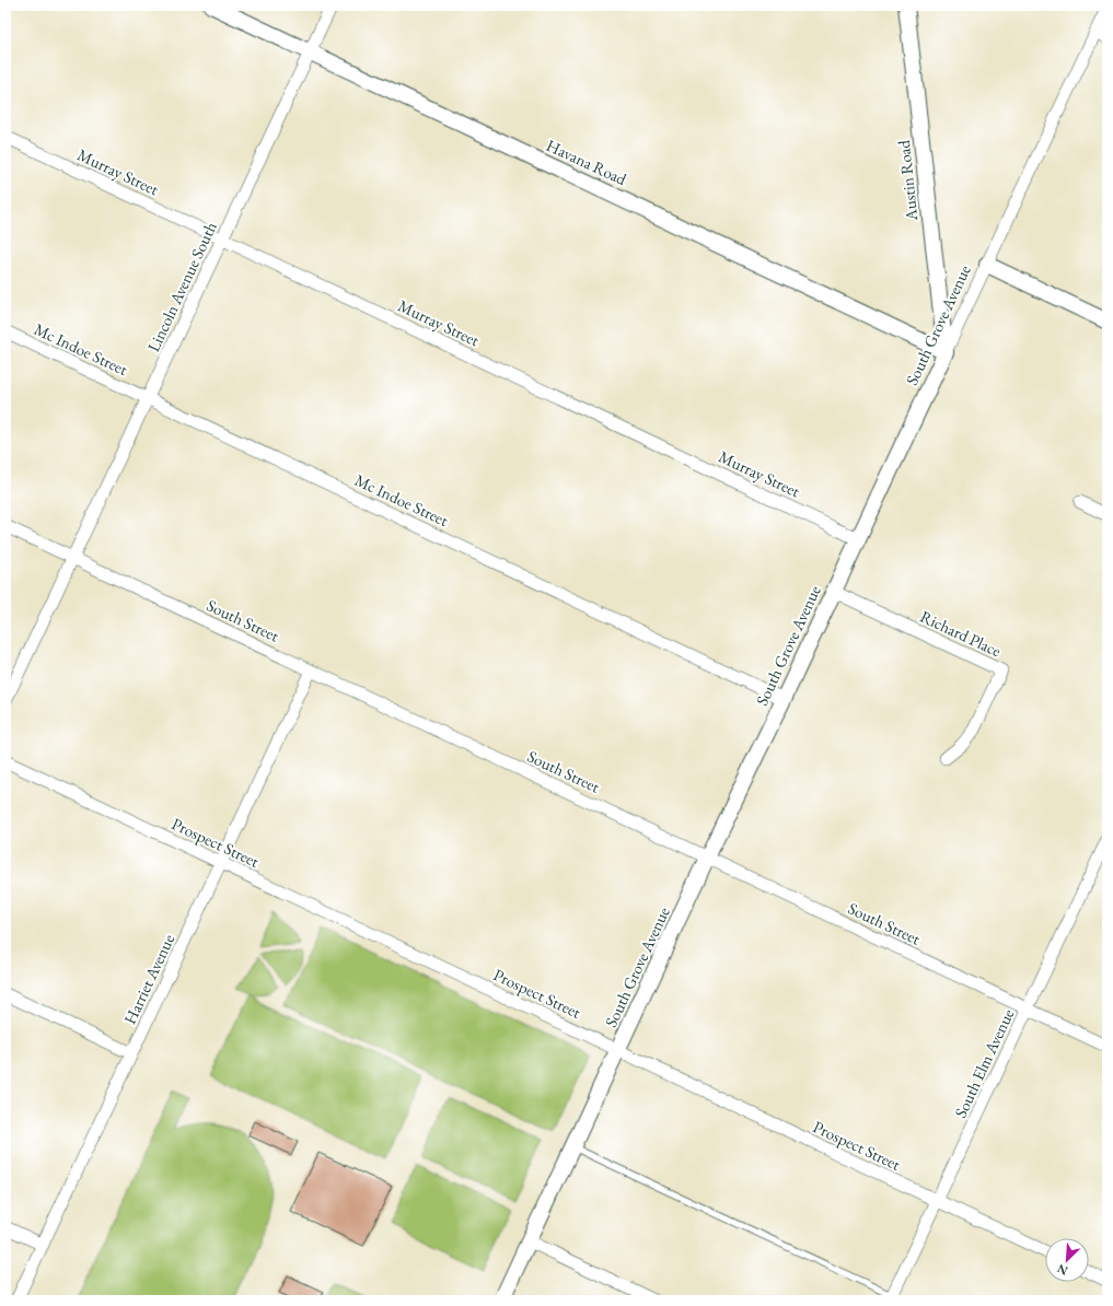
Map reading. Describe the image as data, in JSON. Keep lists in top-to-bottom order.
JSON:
{
  "streets": {
    "street": [
      "Havana Road",
      "Murray Street",
      "Austin Road",
      "Lincoln Avenue South",
      "South Grove Avenue",
      "Mc Indoe Street",
      "South Street",
      "Richard Place",
      "Prospect Street",
      "Harriet Avenue",
      "South Elm Avenue"
    ]
  },
  "crossings": [
    ["Havana Road", "Austin Road"],
    ["Havana Road", "Lincoln Avenue South"],
    ["Havana Road", "South Grove Avenue"],
    ["Murray Street", "Lincoln Avenue South"],
    ["Murray Street", "South Grove Avenue"],
    ["Austin Road", "South Grove Avenue"],
    ["Lincoln Avenue South", "Mc Indoe Street"],
    ["Lincoln Avenue South", "South Street"],
    ["South Grove Avenue", "Mc Indoe Street"],
    ["South Grove Avenue", "South Street"],
    ["South Grove Avenue", "Richard Place"],
    ["South Grove Avenue", "Prospect Street"],
    ["South Street", "Harriet Avenue"],
    ["South Street", "South Elm Avenue"],
    ["Prospect Street", "Harriet Avenue"],
    ["Prospect Street", "South Elm Avenue"]
  ],
  "north": "bottom left"
}
